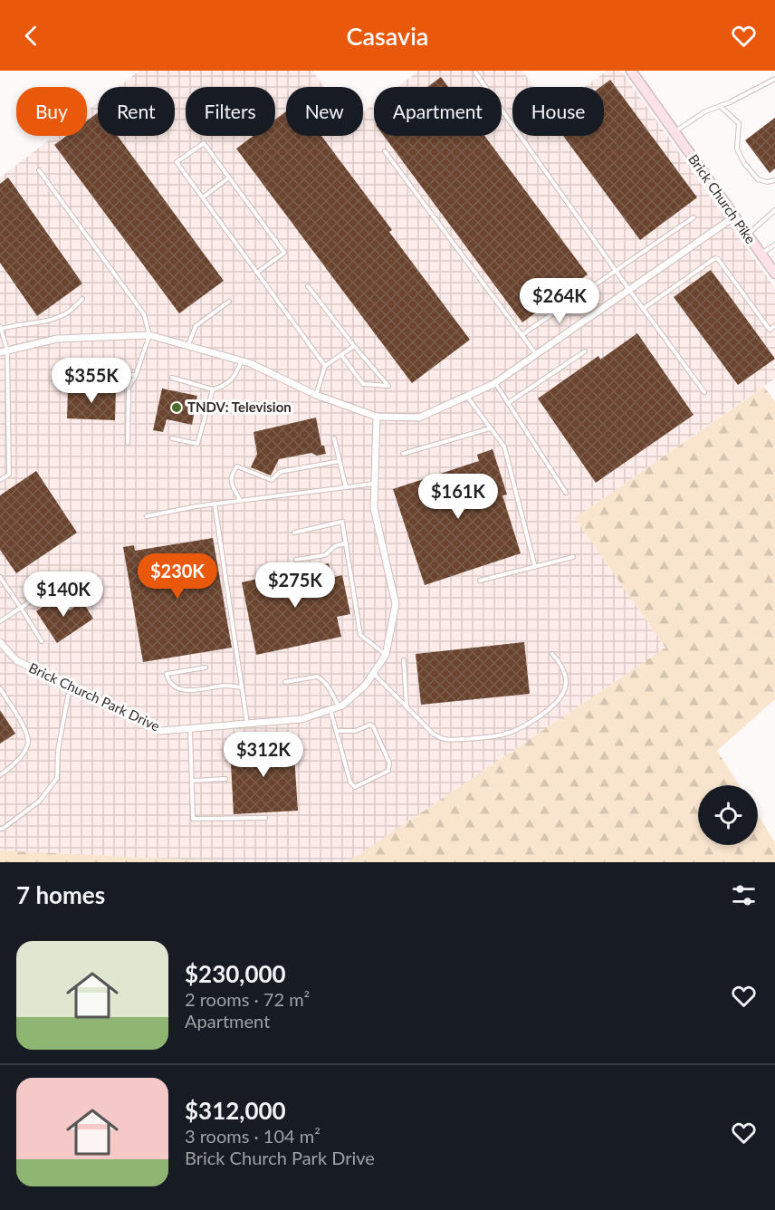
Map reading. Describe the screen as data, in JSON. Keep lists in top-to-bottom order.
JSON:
{
  "streets": {
    "main road": ["Brick Church Pike"],
    "street": ["Brick Church Park Drive"]
  },
  "places": ["TNDV: Television"],
  "page": {
    "header": "Casavia",
    "chip": [
      "Buy",
      "Rent",
      "Filters",
      "New",
      "Apartment",
      "House"
    ],
    "price": [
      "$264K",
      "$355K",
      "$161K",
      "$230K",
      "$275K",
      "$140K",
      "$312K"
    ],
    "heading": "7 homes",
    "list": [
      {
        "name": "$230,000",
        "note": "2 rooms · 72 m² · Apartment"
      },
      {
        "name": "$312,000",
        "note": "3 rooms · 104 m² · Brick Church Park Drive"
      }
    ]
  }
}
